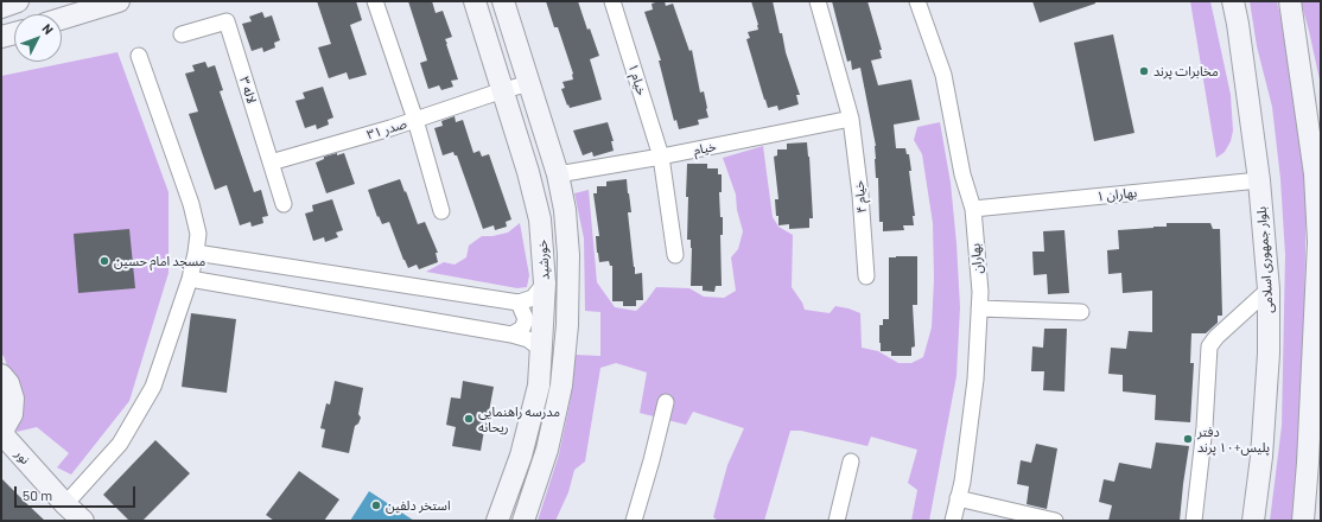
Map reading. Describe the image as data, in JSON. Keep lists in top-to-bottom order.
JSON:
{
  "streets": {
    "street": [
      "خیام ۱",
      "لاله ۳",
      "صدر ۳۱",
      "خیام",
      "بهاران ۱",
      "خیام ۴",
      "بهاران",
      "خورشید",
      "بلوار جمهوری اسلامی",
      "نور"
    ]
  },
  "crossings": [
    ["خیام ۱", "خیام"],
    ["لاله ۳", "صدر ۳۱"],
    ["صدر ۳۱", "خورشید"],
    ["خیام", "خیام ۴"],
    ["خیام", "خورشید"],
    ["بهاران ۱", "بهاران"],
    ["بهاران ۱", "بلوار جمهوری اسلامی"]
  ],
  "places": [
    "مخابرات پرند",
    "مسجد امام‌ حسین",
    "مدرسه راهنمایی ریحانه",
    "دفتر پلیس+۱۰ پرند",
    "استخر دلفین"
  ],
  "scale_bar": "50 m",
  "north": "top right"
}
